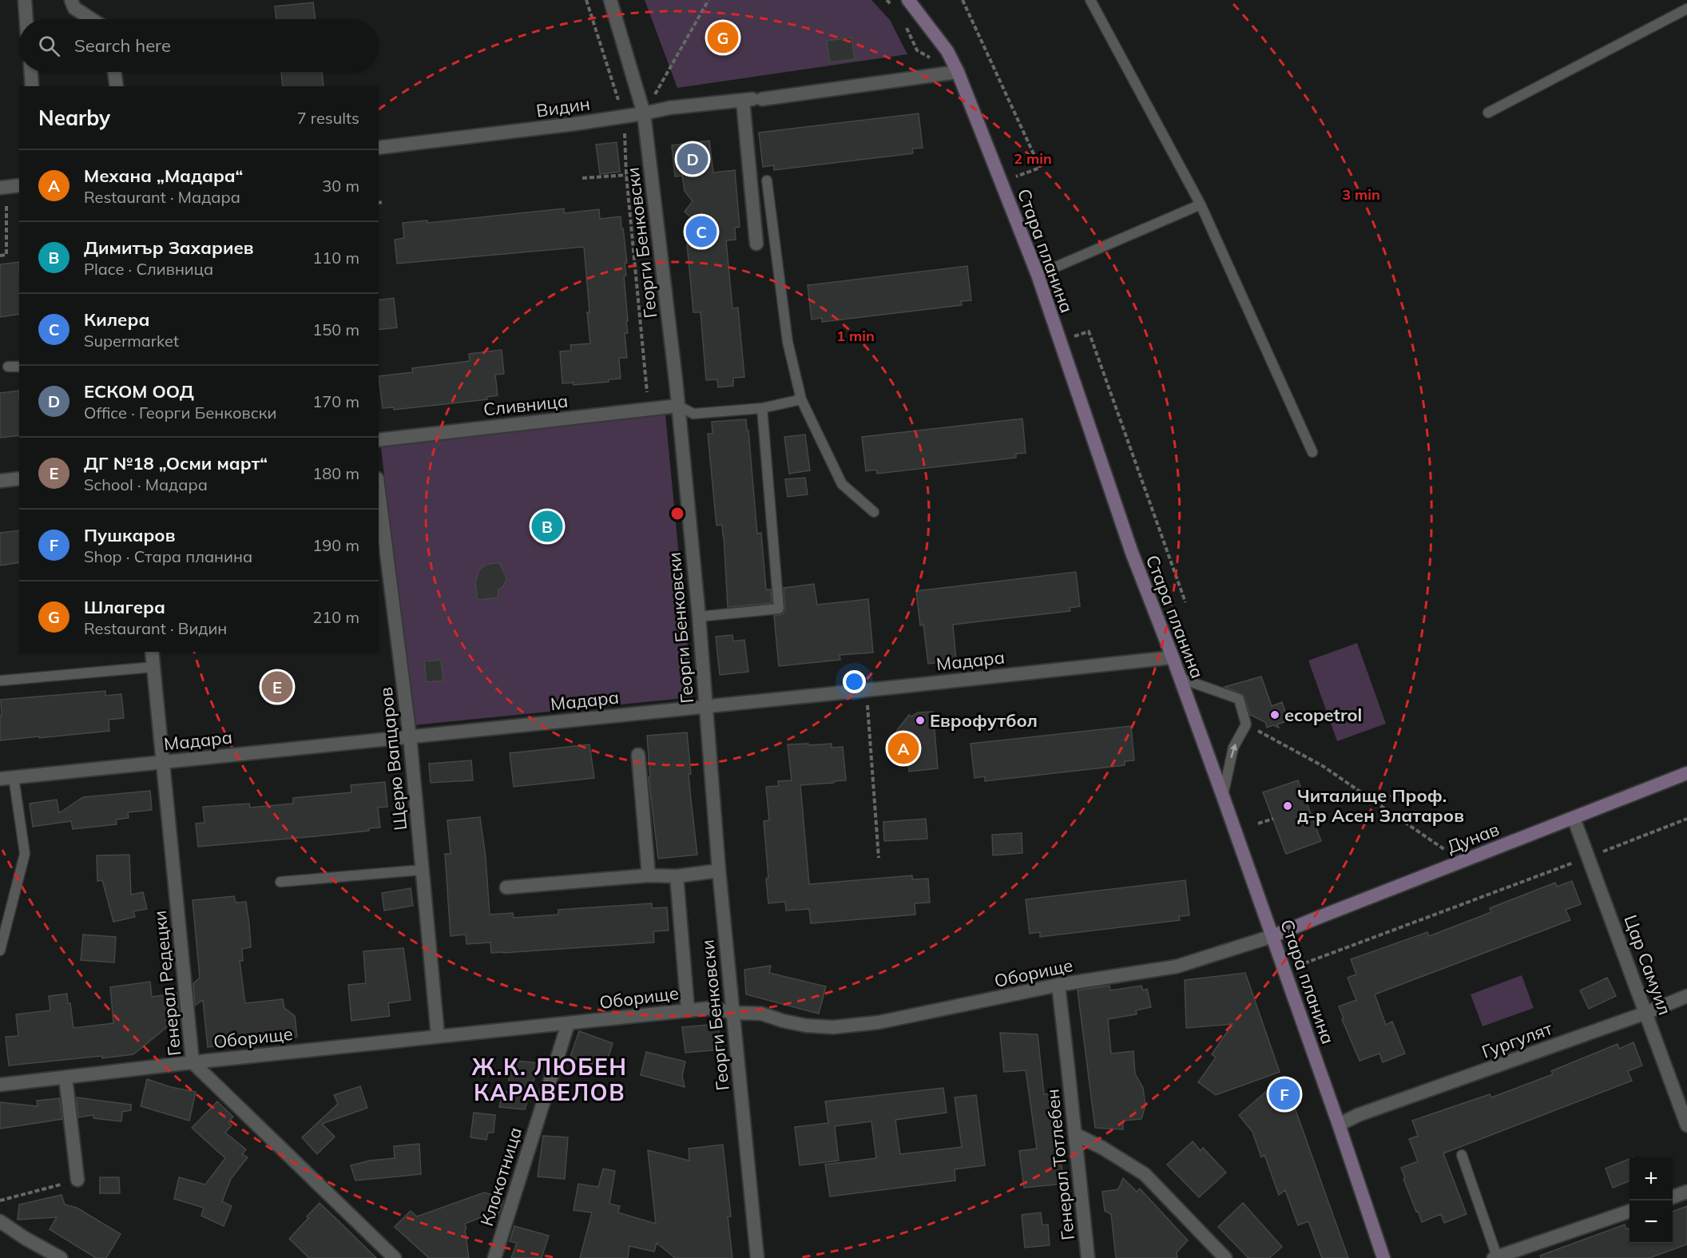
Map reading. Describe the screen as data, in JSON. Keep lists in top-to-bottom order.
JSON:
{
  "streets": {
    "main road": ["Стара планина", "Дунав"],
    "street": [
      "Видин",
      "Георги Бенковски",
      "Сливница",
      "Мадара",
      "Щерю Вапцаров",
      "Цар Самуил",
      "Оборище",
      "Генерал Редецки",
      "Гургулят",
      "Генерал Тотлебен",
      "Клокотница"
    ]
  },
  "crossings": [
    ["Видин", "Георги Бенковски"],
    ["Видин", "Стара планина"],
    ["Георги Бенковски", "Сливница"],
    ["Георги Бенковски", "Мадара"],
    ["Георги Бенковски", "Оборище"],
    ["Стара планина", "Мадара"],
    ["Стара планина", "Дунав"],
    ["Стара планина", "Оборище"],
    ["Стара планина", "Гургулят"],
    ["Мадара", "Щерю Вапцаров"],
    ["Мадара", "Генерал Редецки"],
    ["Щерю Вапцаров", "Оборище"],
    ["Дунав", "Цар Самуил"],
    ["Дунав", "Оборище"],
    ["Цар Самуил", "Гургулят"],
    ["Оборище", "Генерал Редецки"],
    ["Оборище", "Генерал Тотлебен"],
    ["Оборище", "Клокотница"]
  ],
  "districts": ["Ж.К. ЛЮБЕН КАРАВЕЛОВ"],
  "places": ["ecopetrol", "Еврофутбол", "Читалище Проф. д-р Асен Златаров"],
  "page": {
    "search": "Search here",
    "pins": [
      "G",
      "D",
      "C",
      "B",
      "E",
      "A",
      "F"
    ],
    "heading": ["Nearby", "7 results"],
    "list": [
      {
        "mark": "A",
        "name": "Механа „Мадара“",
        "note": "Restaurant · Мадара",
        "value": "30 m"
      },
      {
        "mark": "B",
        "name": "Димитър Захариев",
        "note": "Place · Сливница",
        "value": "110 m"
      },
      {
        "mark": "C",
        "name": "Килера",
        "note": "Supermarket",
        "value": "150 m"
      },
      {
        "mark": "D",
        "name": "ЕСКОМ ООД",
        "note": "Office · Георги Бенковски",
        "value": "170 m"
      },
      {
        "mark": "E",
        "name": "ДГ №18 „Осми март“",
        "note": "School · Мадара",
        "value": "180 m"
      },
      {
        "mark": "F",
        "name": "Пушкаров",
        "note": "Shop · Стара планина",
        "value": "190 m"
      },
      {
        "mark": "G",
        "name": "Шлагера",
        "note": "Restaurant · Видин",
        "value": "210 m"
      }
    ],
    "map_buttons": ["+", "−"]
  },
  "rings": ["2 min", "3 min", "1 min"]
}
